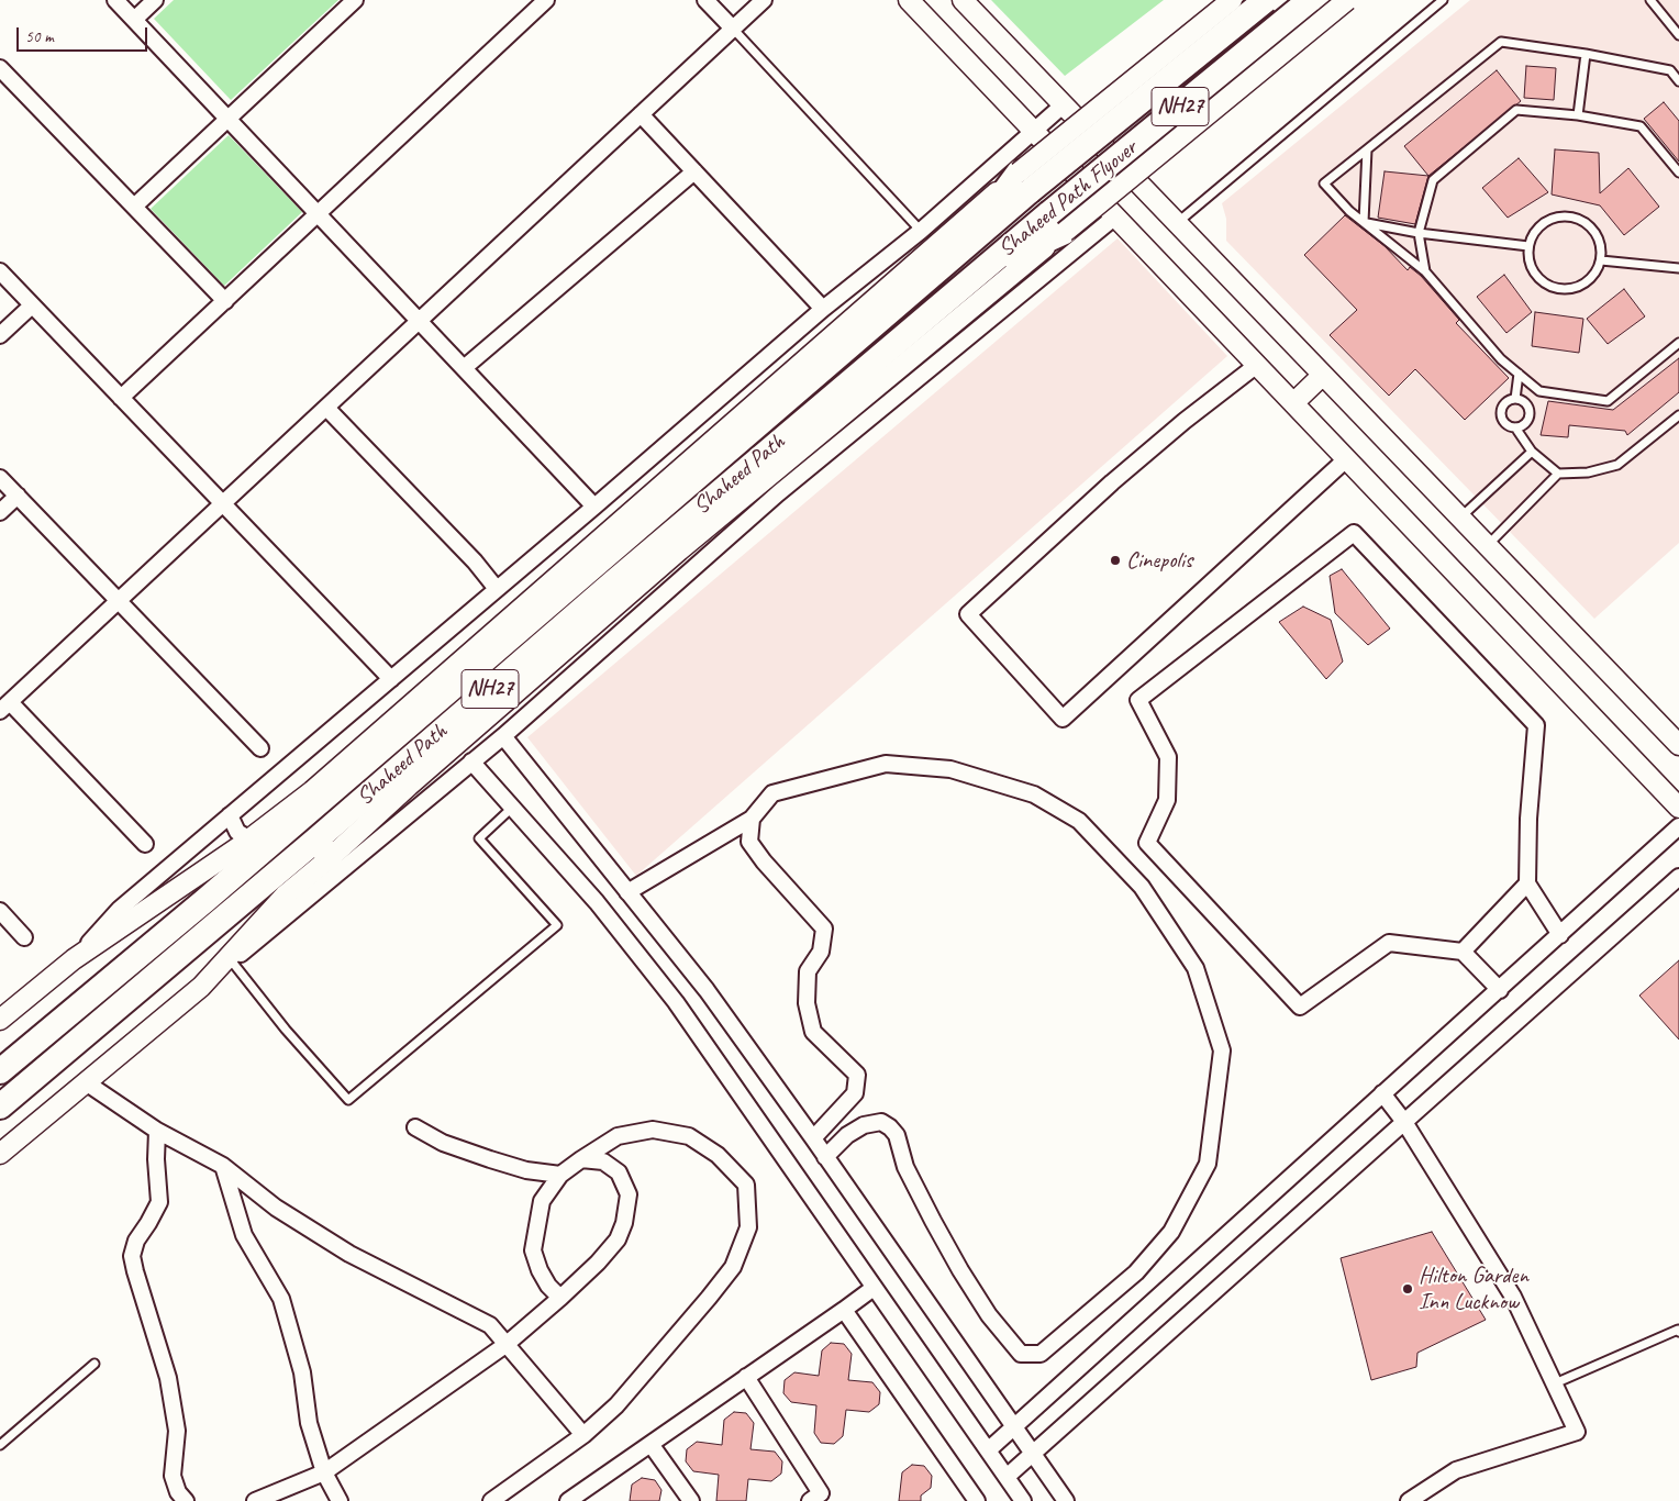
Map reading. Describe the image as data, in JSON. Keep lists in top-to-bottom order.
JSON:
{
  "streets": {
    "highway": ["NH27", "Shaheed Path Flyover", "Shaheed Path"]
  },
  "crossings": [
    ["Shaheed Path Flyover", "Shaheed Path"]
  ],
  "places": ["Cinepolis", "Hilton Garden Inn Lucknow"],
  "scale_bar": "50 m"
}
